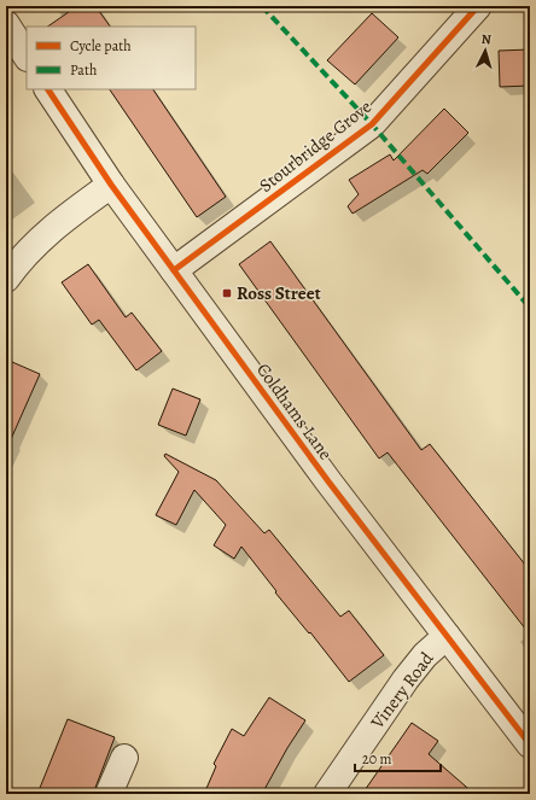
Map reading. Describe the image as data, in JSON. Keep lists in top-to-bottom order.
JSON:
{
  "streets": {
    "street": ["Stourbridge Grove", "Coldhams Lane", "Vinery Road"]
  },
  "crossings": [
    ["Stourbridge Grove", "Coldhams Lane"],
    ["Coldhams Lane", "Vinery Road"]
  ],
  "places": {
    "transit": ["Ross Street"]
  },
  "legend": ["Cycle path", "Path"],
  "scale_bar": "20 m",
  "north": "top"
}
